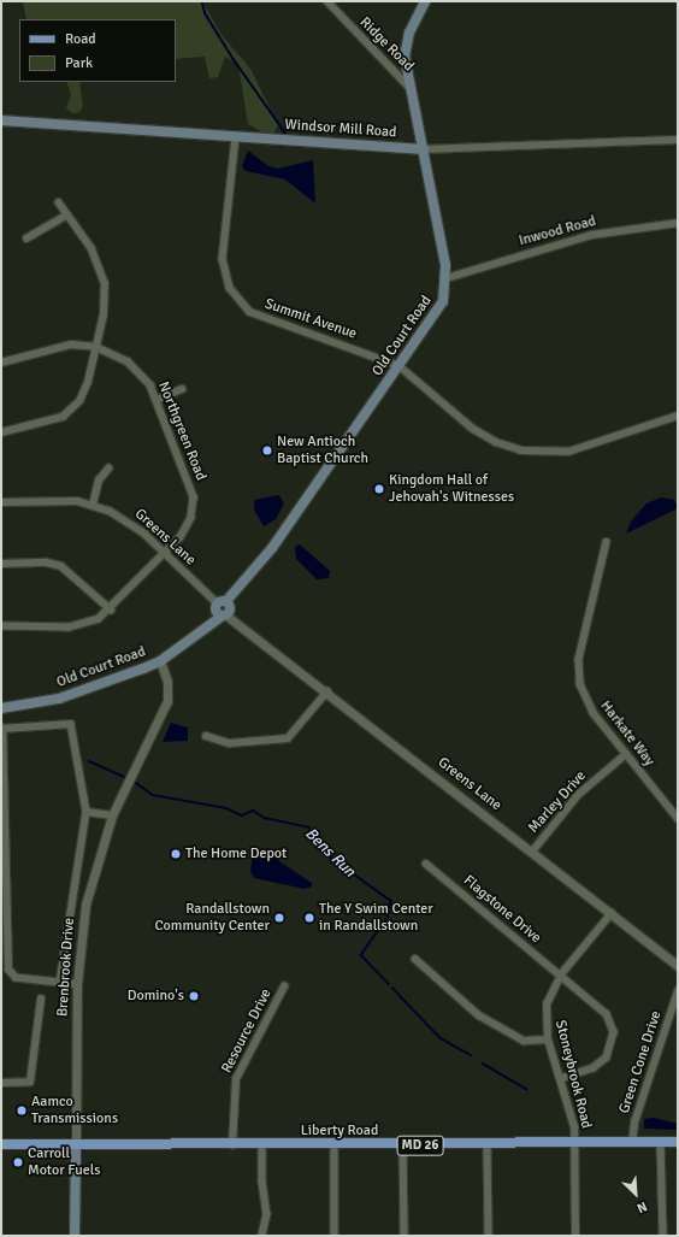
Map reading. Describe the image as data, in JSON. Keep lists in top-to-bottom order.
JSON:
{
  "streets": {
    "main road": [
      "Windsor Mill Road",
      "Old Court Road",
      "Brenbrook Drive",
      "Liberty Road",
      "MD 26"
    ],
    "street": [
      "Ridge Road",
      "Inwood Road",
      "Summit Avenue",
      "Northgreen Road",
      "Greens Lane",
      "Harkate Way",
      "Marley Drive",
      "Flagstone Drive",
      "Resource Drive",
      "Green Cone Drive",
      "Stoneybrook Road"
    ]
  },
  "crossings": [
    ["Ridge Road", "Old Court Road"],
    ["Windsor Mill Road", "Summit Avenue"],
    ["Windsor Mill Road", "Old Court Road"],
    ["Inwood Road", "Old Court Road"],
    ["Summit Avenue", "Old Court Road"],
    ["Old Court Road", "Greens Lane"],
    ["Old Court Road", "Brenbrook Drive"],
    ["Northgreen Road", "Greens Lane"],
    ["Greens Lane", "Marley Drive"],
    ["Greens Lane", "Stoneybrook Road"],
    ["Harkate Way", "Marley Drive"],
    ["Flagstone Drive", "Stoneybrook Road"],
    ["Brenbrook Drive", "Liberty Road"],
    ["Resource Drive", "Liberty Road"],
    ["Green Cone Drive", "Liberty Road"],
    ["Stoneybrook Road", "Liberty Road"]
  ],
  "water": ["Bens Run"],
  "places": [
    "New Antioch Baptist Church",
    "Kingdom Hall of Jehovah's Witnesses",
    "The Home Depot",
    "Randallstown Community Center",
    "The Y Swim Center in Randallstown",
    "Domino's",
    "Aamco Transmissions",
    "Carroll Motor Fuels"
  ],
  "legend": ["Road", "Park"],
  "north": "bottom right"
}
